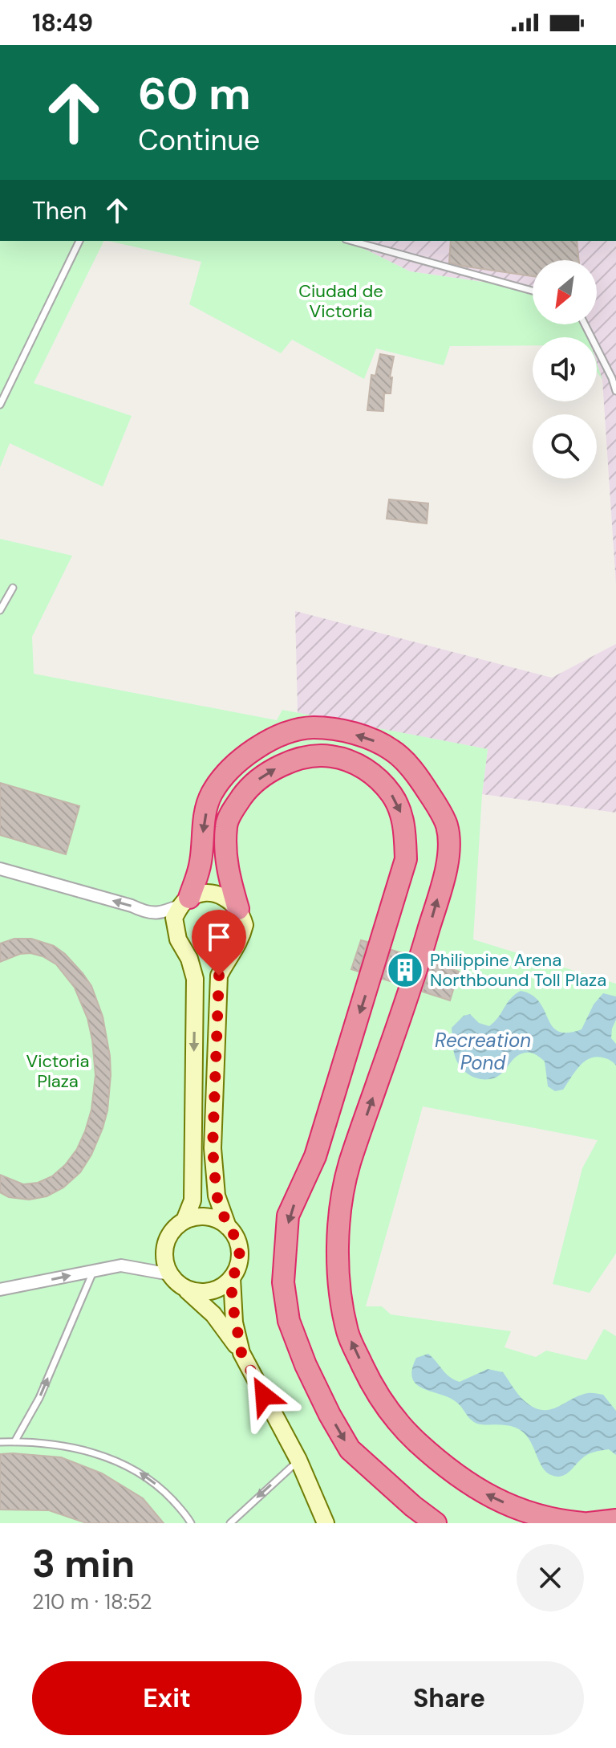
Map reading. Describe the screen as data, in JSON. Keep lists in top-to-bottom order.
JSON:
{
  "water": ["Recreation Pond"],
  "parks": ["Ciudad de Victoria", "Victoria Plaza"],
  "places": {
    "building": ["Philippine Arena Northbound Toll Plaza"]
  },
  "north": "bottom left",
  "page": {
    "status": "18:49",
    "turn": ["60 m", "Continue"],
    "then": "Then",
    "heading": ["3 min", "210 m · 18:52"],
    "buttons": ["Exit", "Share"]
  }
}
